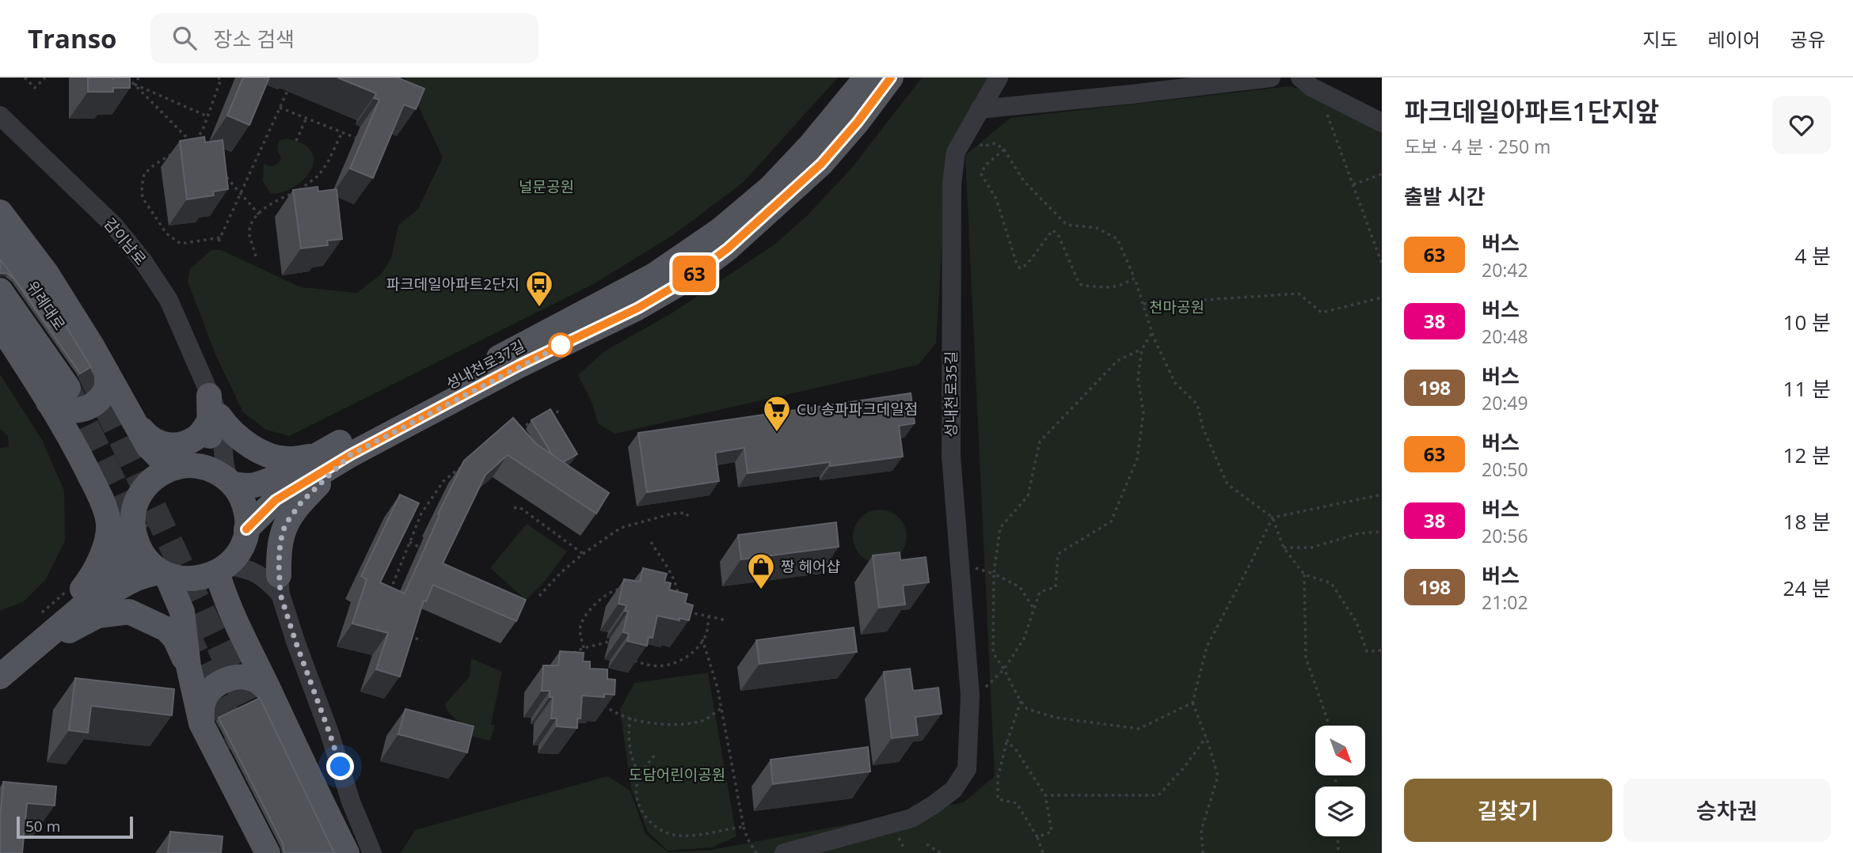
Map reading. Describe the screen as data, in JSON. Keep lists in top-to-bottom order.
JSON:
{
  "streets": {
    "main road": ["위례대로", "성내천로37길"],
    "street": ["감이남로", "성내천로35길"]
  },
  "crossings": [
    ["감이남로", "성내천로37길"]
  ],
  "parks": ["널문공원", "천마공원", "도담어린이공원"],
  "places": {
    "bus stop": ["파크데일아파트2단지"],
    "supermarket": ["CU 송파파크데일점"],
    "shop": ["짱 헤어샵"]
  },
  "lines": ["bus line 63"],
  "scale_bar": "50 m",
  "north": "bottom right",
  "page": {
    "header": "Transo",
    "search": "장소 검색",
    "nav": ["지도", "레이어", "공유"],
    "on_map": "63",
    "heading": [
      ["파크데일아파트1단지앞", "도보 · 4 분 · 250 m"],
      "출발 시간"
    ],
    "list": [
      {
        "mark": "63",
        "name": "버스",
        "note": "20:42",
        "value": "4 분"
      },
      {
        "mark": "38",
        "name": "버스",
        "note": "20:48",
        "value": "10 분"
      },
      {
        "mark": "198",
        "name": "버스",
        "note": "20:49",
        "value": "11 분"
      },
      {
        "mark": "63",
        "name": "버스",
        "note": "20:50",
        "value": "12 분"
      },
      {
        "mark": "38",
        "name": "버스",
        "note": "20:56",
        "value": "18 분"
      },
      {
        "mark": "198",
        "name": "버스",
        "note": "21:02",
        "value": "24 분"
      }
    ],
    "buttons": ["길찾기", "승차권"],
    "scale": "50 m"
  }
}
